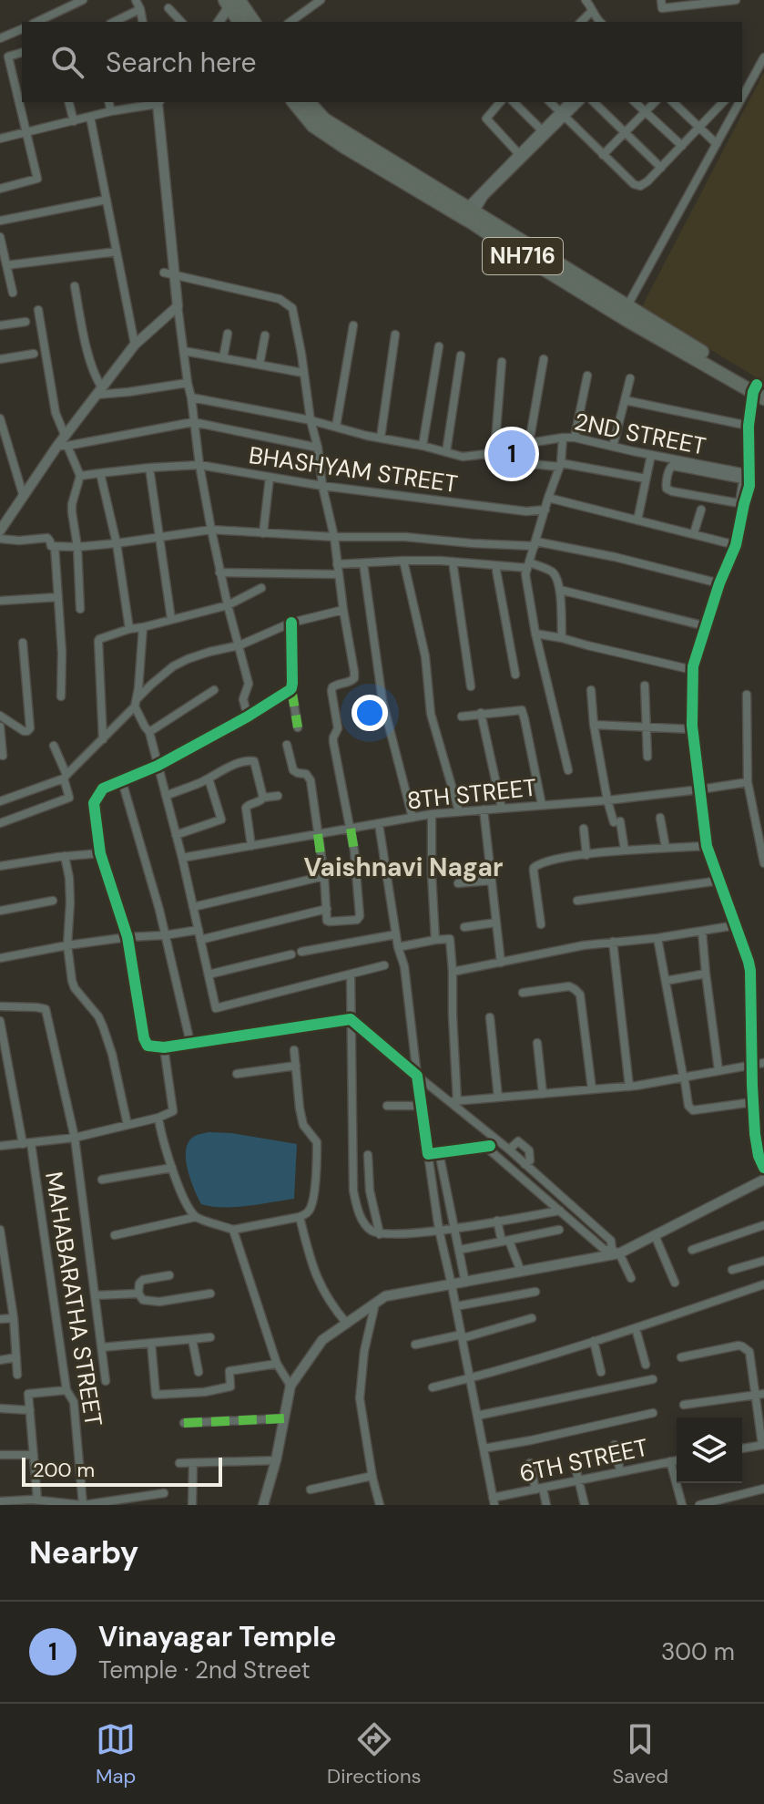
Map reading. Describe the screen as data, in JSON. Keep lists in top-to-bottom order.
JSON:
{
  "streets": {
    "highway": ["NH716"],
    "street": [
      "2ND STREET",
      "BHASHYAM STREET",
      "8TH STREET",
      "MAHABARATHA STREET",
      "6TH STREET"
    ]
  },
  "districts": ["Vaishnavi Nagar"],
  "scale_bar": "200 m",
  "page": {
    "search": "Search here",
    "pins": "1",
    "scale": "200 m",
    "heading": "Nearby",
    "list": [
      {
        "mark": "1",
        "name": "Vinayagar Temple",
        "note": "Temple · 2nd Street",
        "value": "300 m"
      }
    ],
    "nav": ["Map", "Directions", "Saved"]
  }
}
